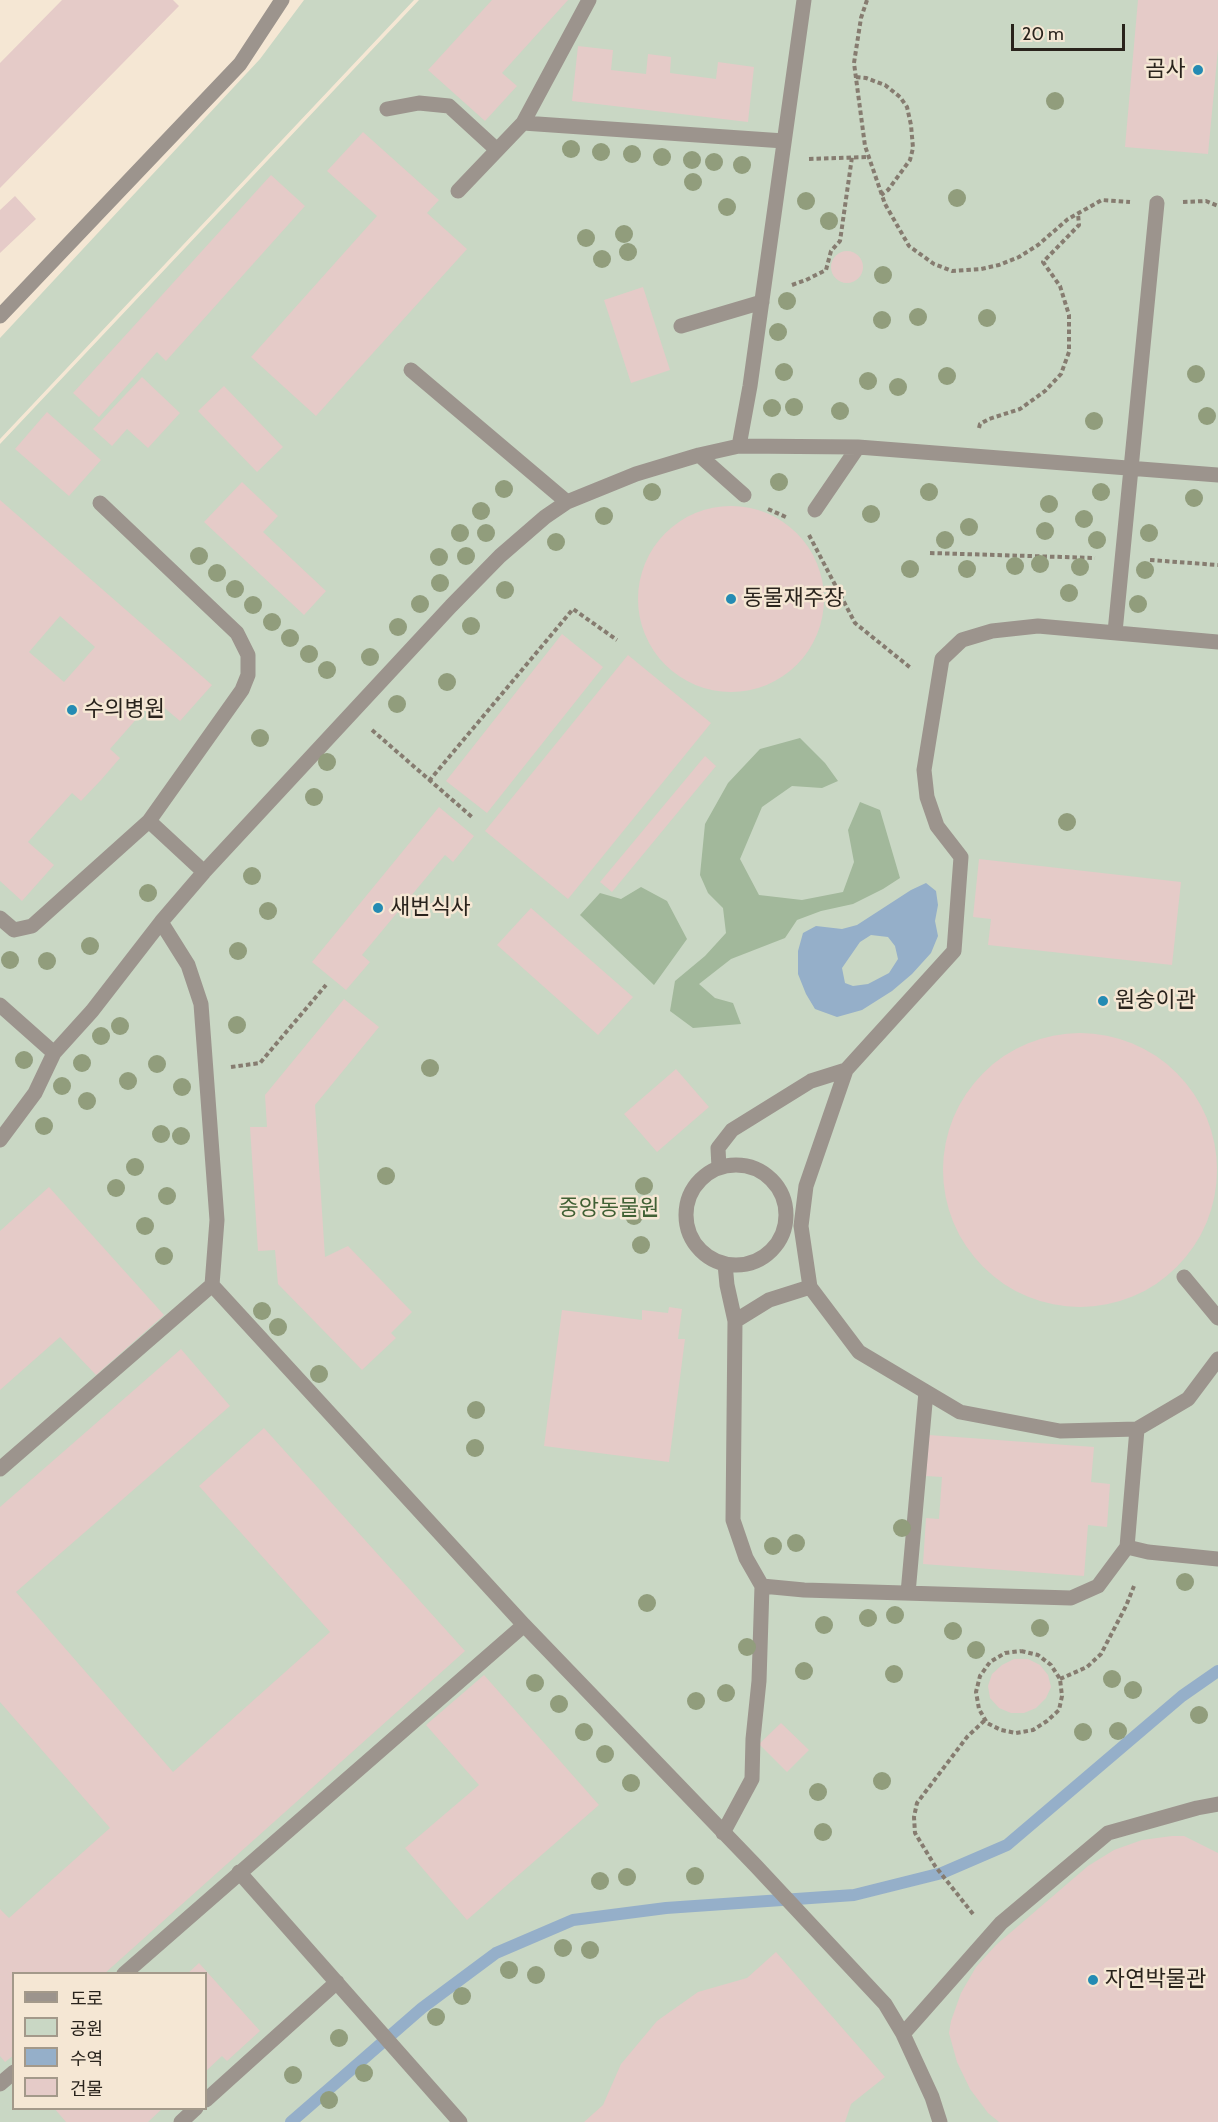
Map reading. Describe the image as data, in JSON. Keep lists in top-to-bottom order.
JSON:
{
  "parks": ["중앙동물원"],
  "places": [
    "곰사",
    "동물재주장",
    "수의병원",
    "새번식사",
    "원숭이관",
    "자연박물관"
  ],
  "legend": [
    "도로",
    "공원",
    "수역",
    "건물"
  ],
  "scale_bar": "20 m"
}
